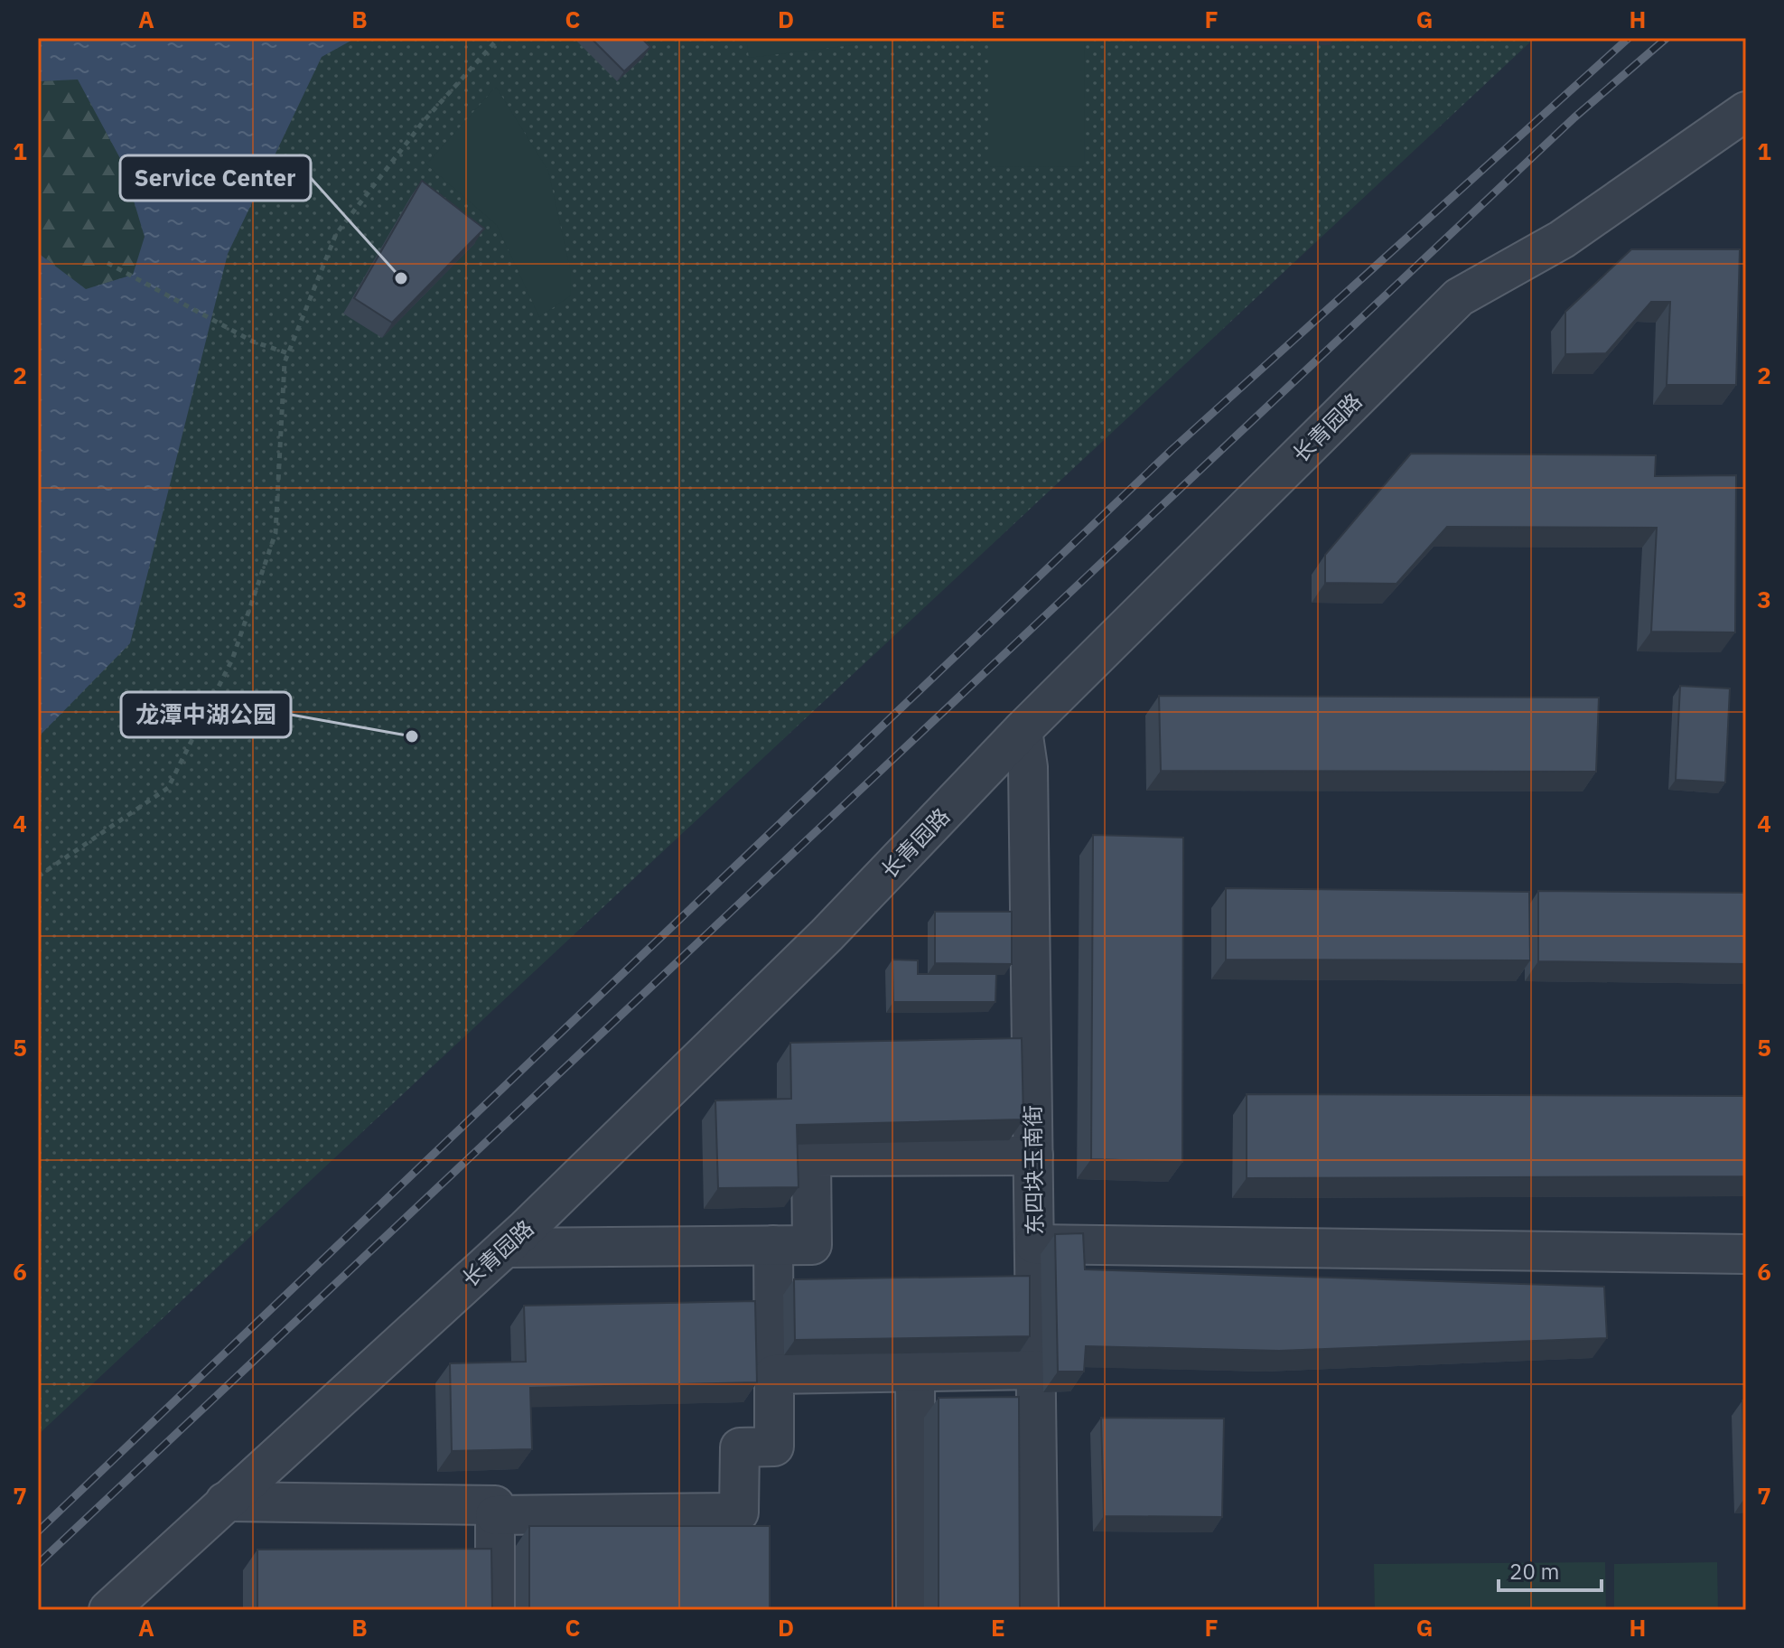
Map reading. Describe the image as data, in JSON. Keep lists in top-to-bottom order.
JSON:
{
  "streets": {
    "street": ["长青园路", "东四块玉南街"]
  },
  "crossings": [
    ["长青园路", "东四块玉南街"]
  ],
  "places": ["Service Center", "龙潭中湖公园"],
  "scale_bar": "20 m",
  "grid": {
    "columns": [
      "A",
      "B",
      "C",
      "D",
      "E",
      "F",
      "G",
      "H"
    ],
    "rows": [
      "1",
      "2",
      "3",
      "4",
      "5",
      "6",
      "7"
    ]
  }
}
